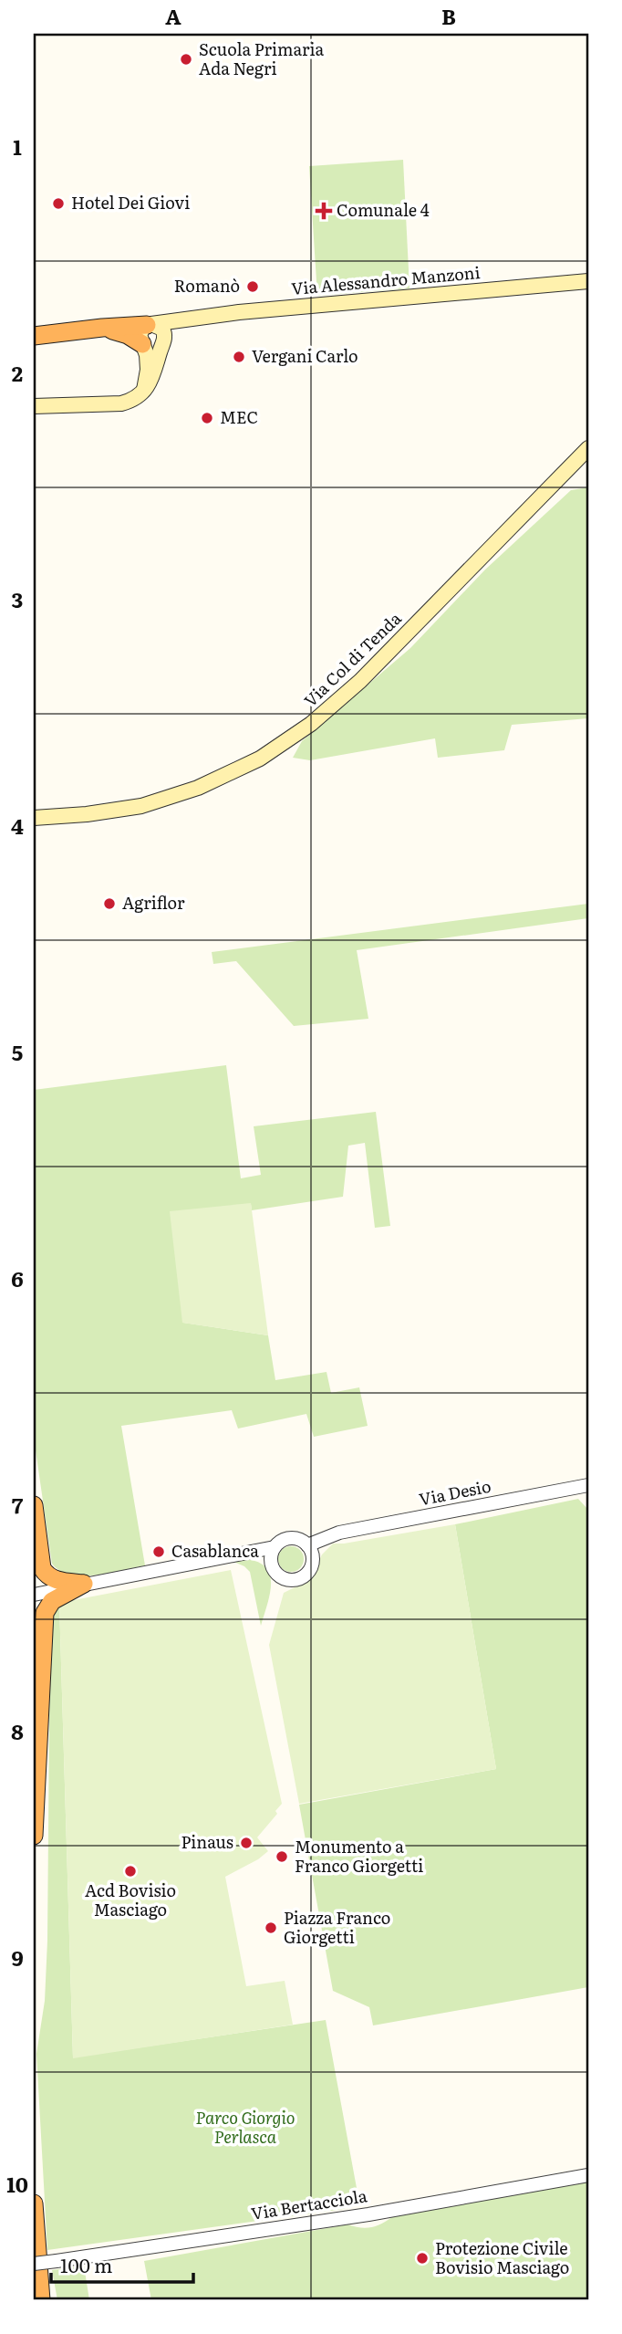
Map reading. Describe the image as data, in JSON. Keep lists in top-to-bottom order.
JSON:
{
  "streets": {
    "main road": ["Via Alessandro Manzoni", "Via Col di Tenda"],
    "street": ["Via Desio", "Via Bertacciola"]
  },
  "parks": ["Parco Giorgio Perlasca"],
  "places": {
    "other": [
      "Scuola Primaria Ada Negri",
      "Hotel Dei Giovi",
      "Romanò",
      "Vergani Carlo",
      "MEC",
      "Agriflor",
      "Casablanca",
      "Pinaus",
      "Monumento a Franco Giorgetti",
      "Acd Bovisio Masciago",
      "Piazza Franco Giorgetti",
      "Protezione Civile Bovisio Masciago"
    ],
    "health": ["Comunale 4"]
  },
  "scale_bar": "100 m",
  "grid": {
    "columns": ["A", "B"],
    "rows": [
      "1",
      "2",
      "3",
      "4",
      "5",
      "6",
      "7",
      "8",
      "9",
      "10"
    ]
  }
}
